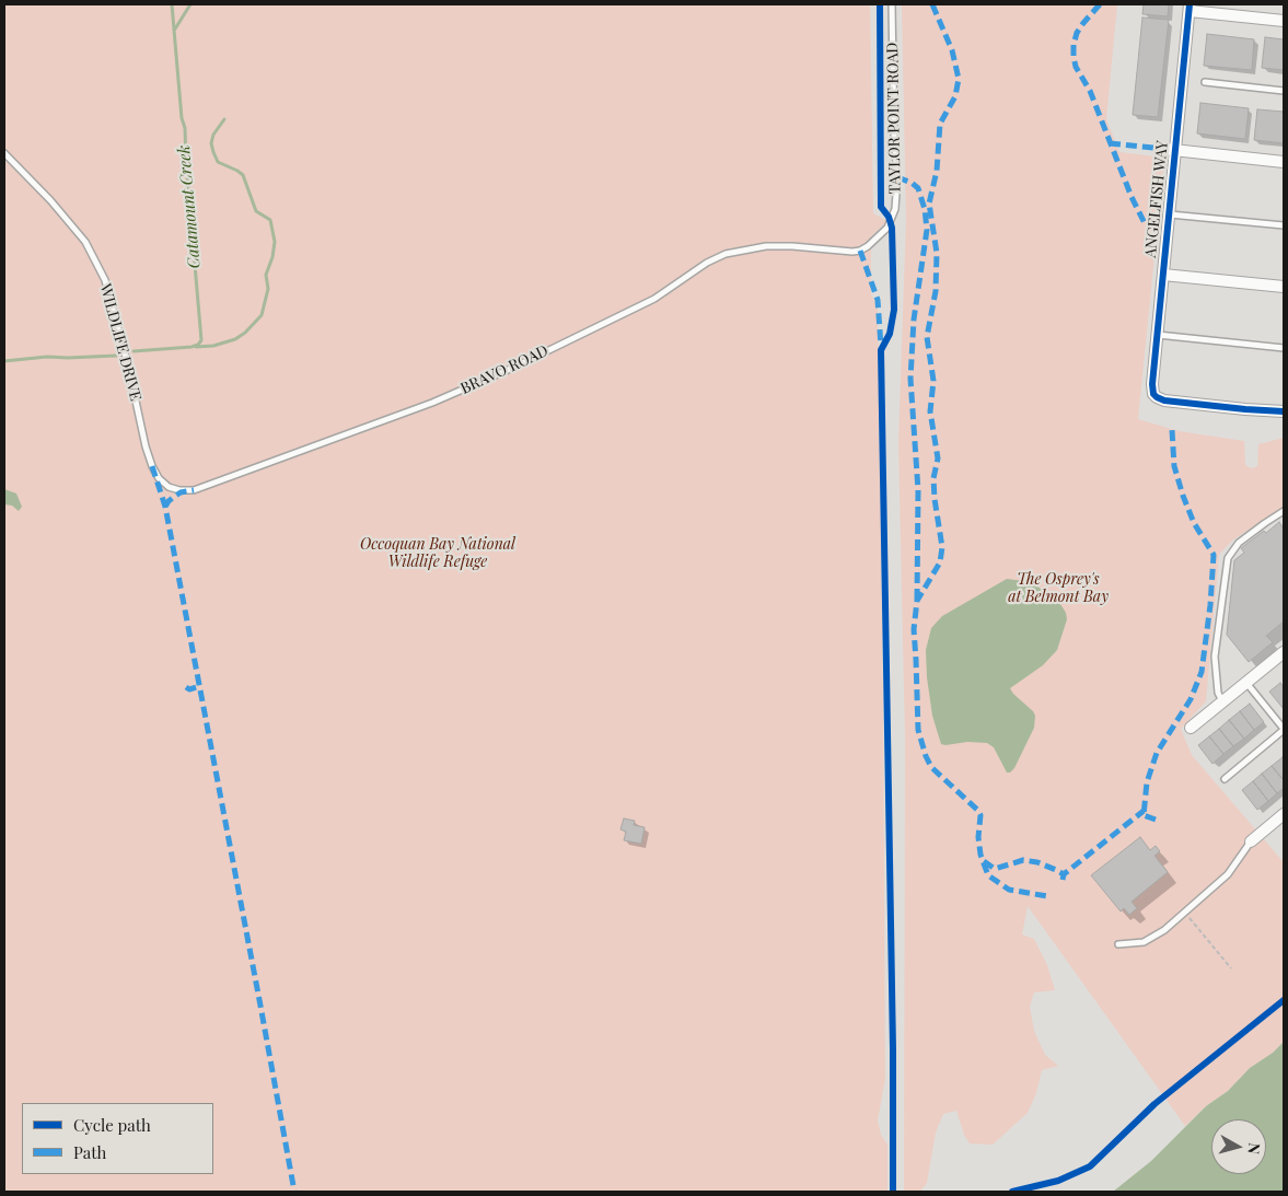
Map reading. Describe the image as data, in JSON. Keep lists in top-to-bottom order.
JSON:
{
  "streets": {
    "street": ["ANGELFISH WAY"],
    "lane": ["TAYLOR POINT ROAD", "WILDLIFE DRIVE", "BRAVO ROAD"]
  },
  "crossings": [
    ["TAYLOR POINT ROAD", "BRAVO ROAD"],
    ["WILDLIFE DRIVE", "BRAVO ROAD"]
  ],
  "water": ["Catamount Creek"],
  "parks": ["Occoquan Bay National Wildlife Refuge", "The Osprey's at Belmont Bay"],
  "legend": ["Cycle path", "Path"],
  "north": "right"
}
